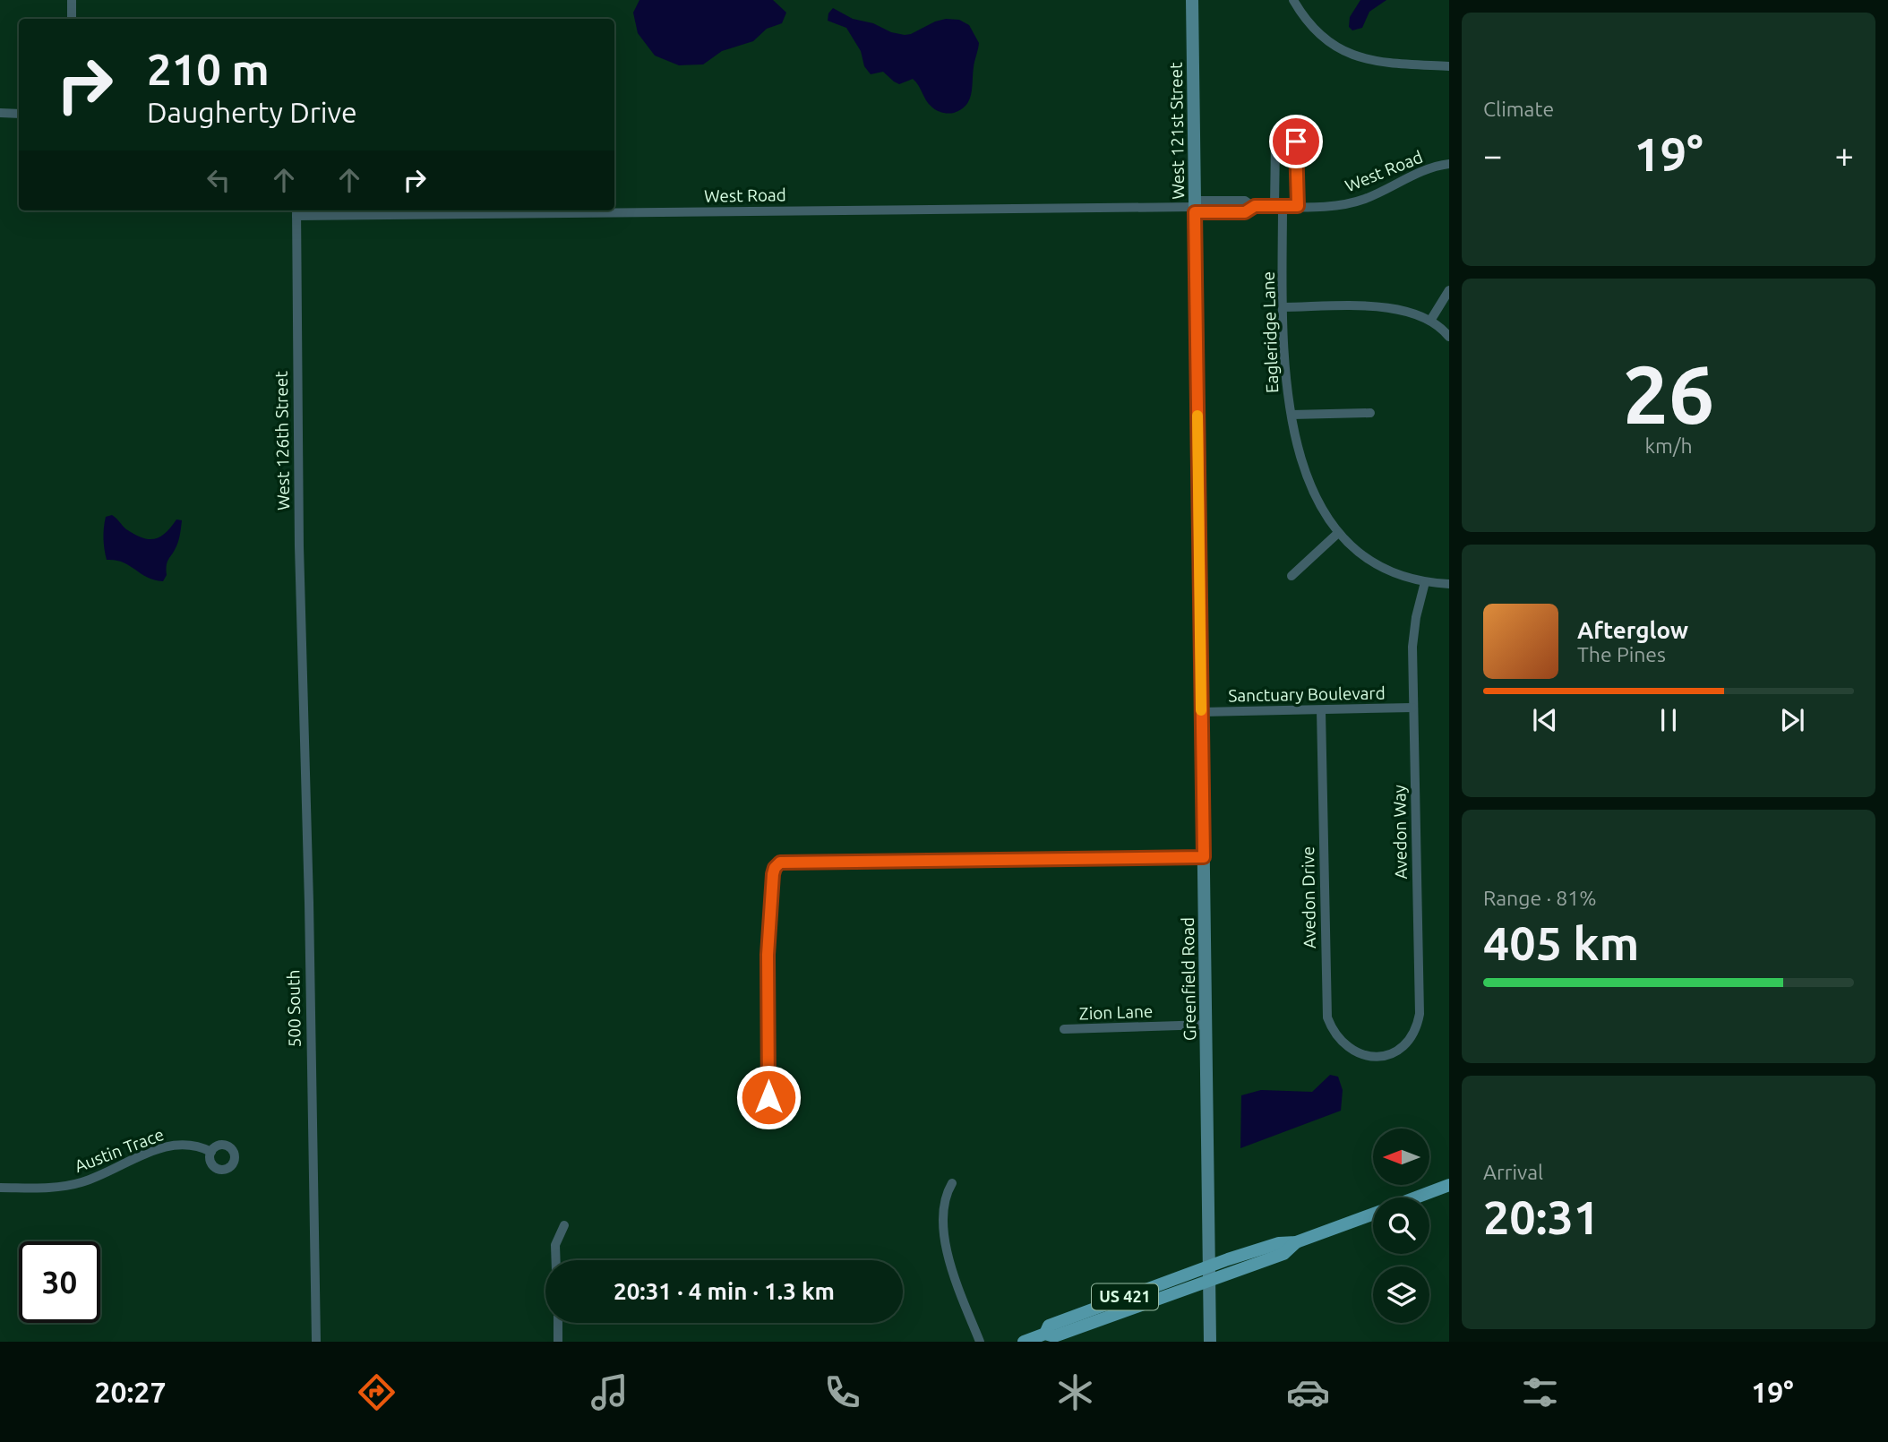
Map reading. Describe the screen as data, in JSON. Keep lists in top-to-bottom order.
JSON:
{
  "streets": {
    "main road": ["US 421"],
    "street": [
      "West 121st Street",
      "West Road",
      "Eagleridge Lane",
      "West 126th Street",
      "Sanctuary Boulevard",
      "Avedon Way",
      "Avedon Drive",
      "Greenfield Road",
      "500 South",
      "Zion Lane",
      "Austin Trace"
    ]
  },
  "crossings": [
    ["West 121st Street", "West Road"],
    ["West 121st Street", "Greenfield Road"],
    ["West Road", "Eagleridge Lane"],
    ["West Road", "West 126th Street"],
    ["Eagleridge Lane", "Avedon Way"],
    ["West 126th Street", "500 South"],
    ["Sanctuary Boulevard", "Avedon Way"],
    ["Sanctuary Boulevard", "Avedon Drive"],
    ["Sanctuary Boulevard", "Greenfield Road"],
    ["Avedon Way", "Avedon Drive"],
    ["Greenfield Road", "Zion Lane"],
    ["Greenfield Road", "US 421"]
  ],
  "north": "left",
  "page": {
    "tile": [
      "Climate",
      ["26", "km/h"],
      ["Range · 81%", "405 km"],
      ["Arrival", "20:31"]
    ],
    "turn": ["210 m", "Daugherty Drive"],
    "heat": ["−", "19°", "+"],
    "song": ["Afterglow", "The Pines"],
    "limit": "30",
    "trip": "20:31 · 4 min · 1.3 km",
    "tabs": ["20:27", "19°"]
  }
}
